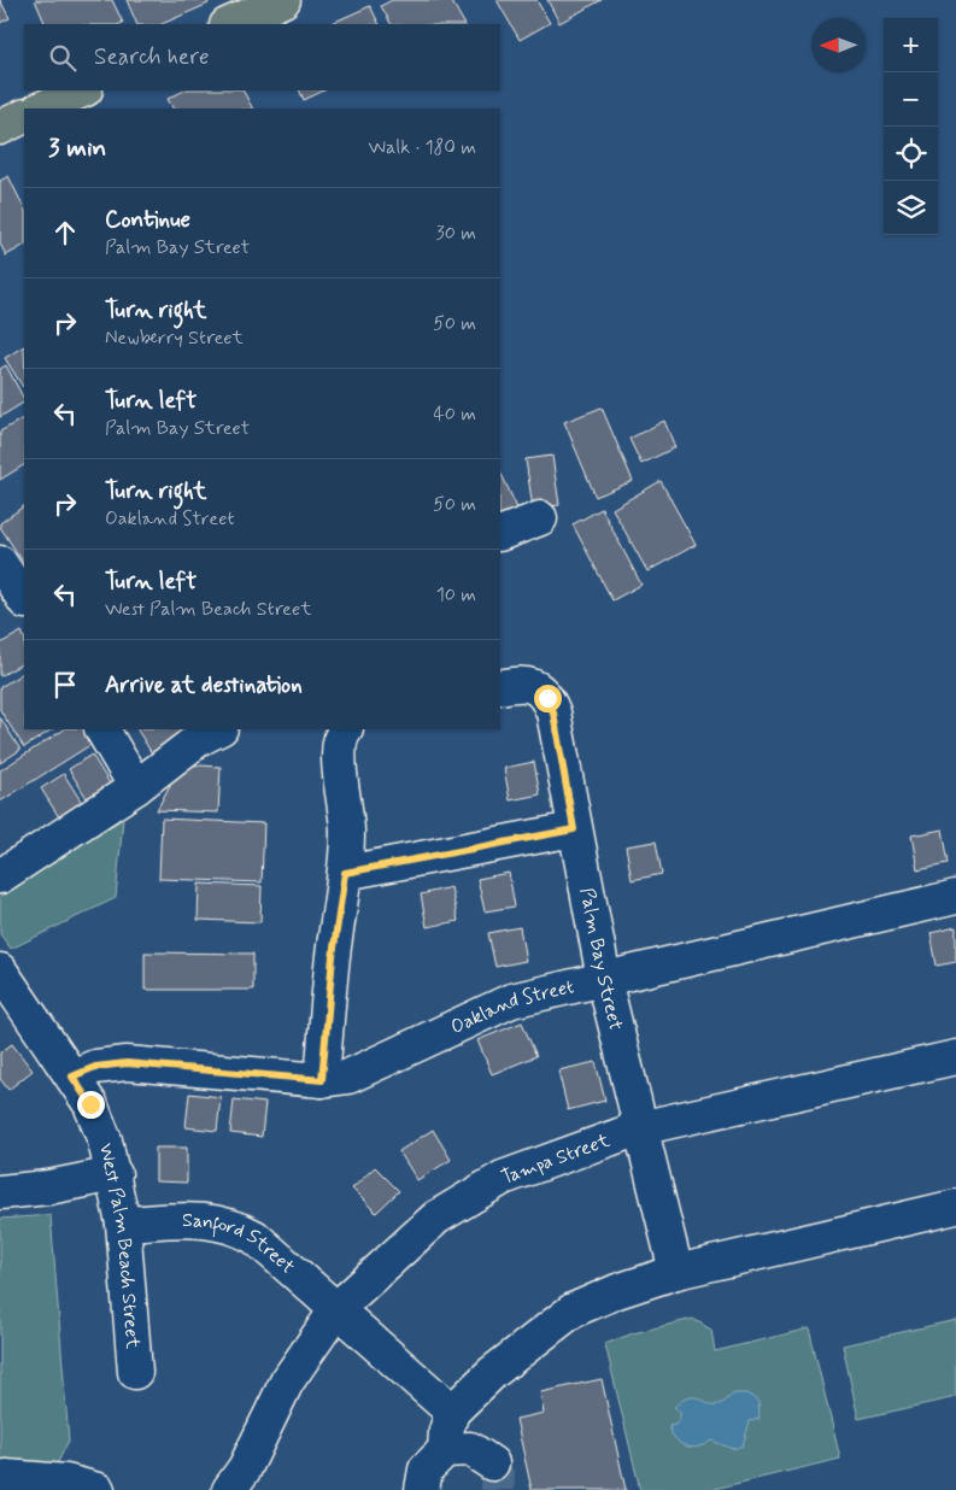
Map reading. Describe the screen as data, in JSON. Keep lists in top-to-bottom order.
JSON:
{
  "streets": {
    "street": [
      "Palm Bay Street",
      "Oakland Street",
      "Tampa Street",
      "West Palm Beach Street",
      "Sanford Street"
    ]
  },
  "crossings": [
    ["Palm Bay Street", "Oakland Street"],
    ["Palm Bay Street", "Tampa Street"],
    ["Oakland Street", "West Palm Beach Street"],
    ["Tampa Street", "Sanford Street"],
    ["West Palm Beach Street", "Sanford Street"]
  ],
  "north": "left",
  "page": {
    "map_buttons": ["+", "−"],
    "search": "Search here",
    "heading": ["3 min", "Walk · 180 m"],
    "list": [
      ["Continue", "Palm Bay Street", "30 m"],
      ["Turn right", "Newberry Street", "50 m"],
      ["Turn left", "Palm Bay Street", "40 m"],
      ["Turn right", "Oakland Street", "50 m"],
      ["Turn left", "West Palm Beach Street", "10 m"],
      "Arrive at destination"
    ]
  }
}
